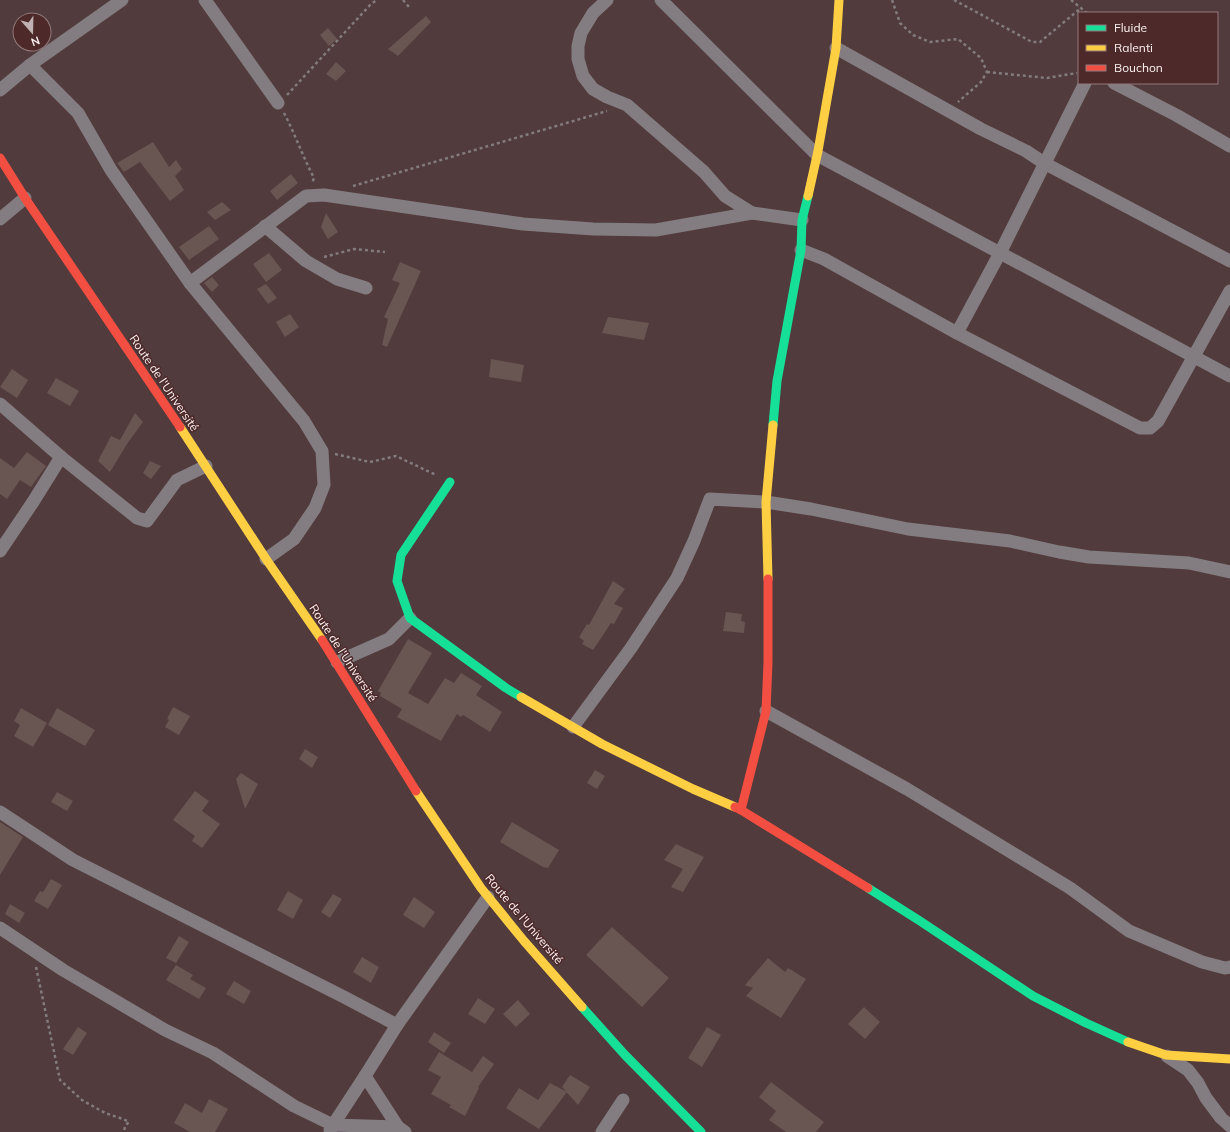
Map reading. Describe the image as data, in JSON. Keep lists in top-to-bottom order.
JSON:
{
  "streets": {
    "street": ["Route de l'Université"]
  },
  "legend": ["Fluide", "Ralenti", "Bouchon"],
  "north": "bottom"
}
